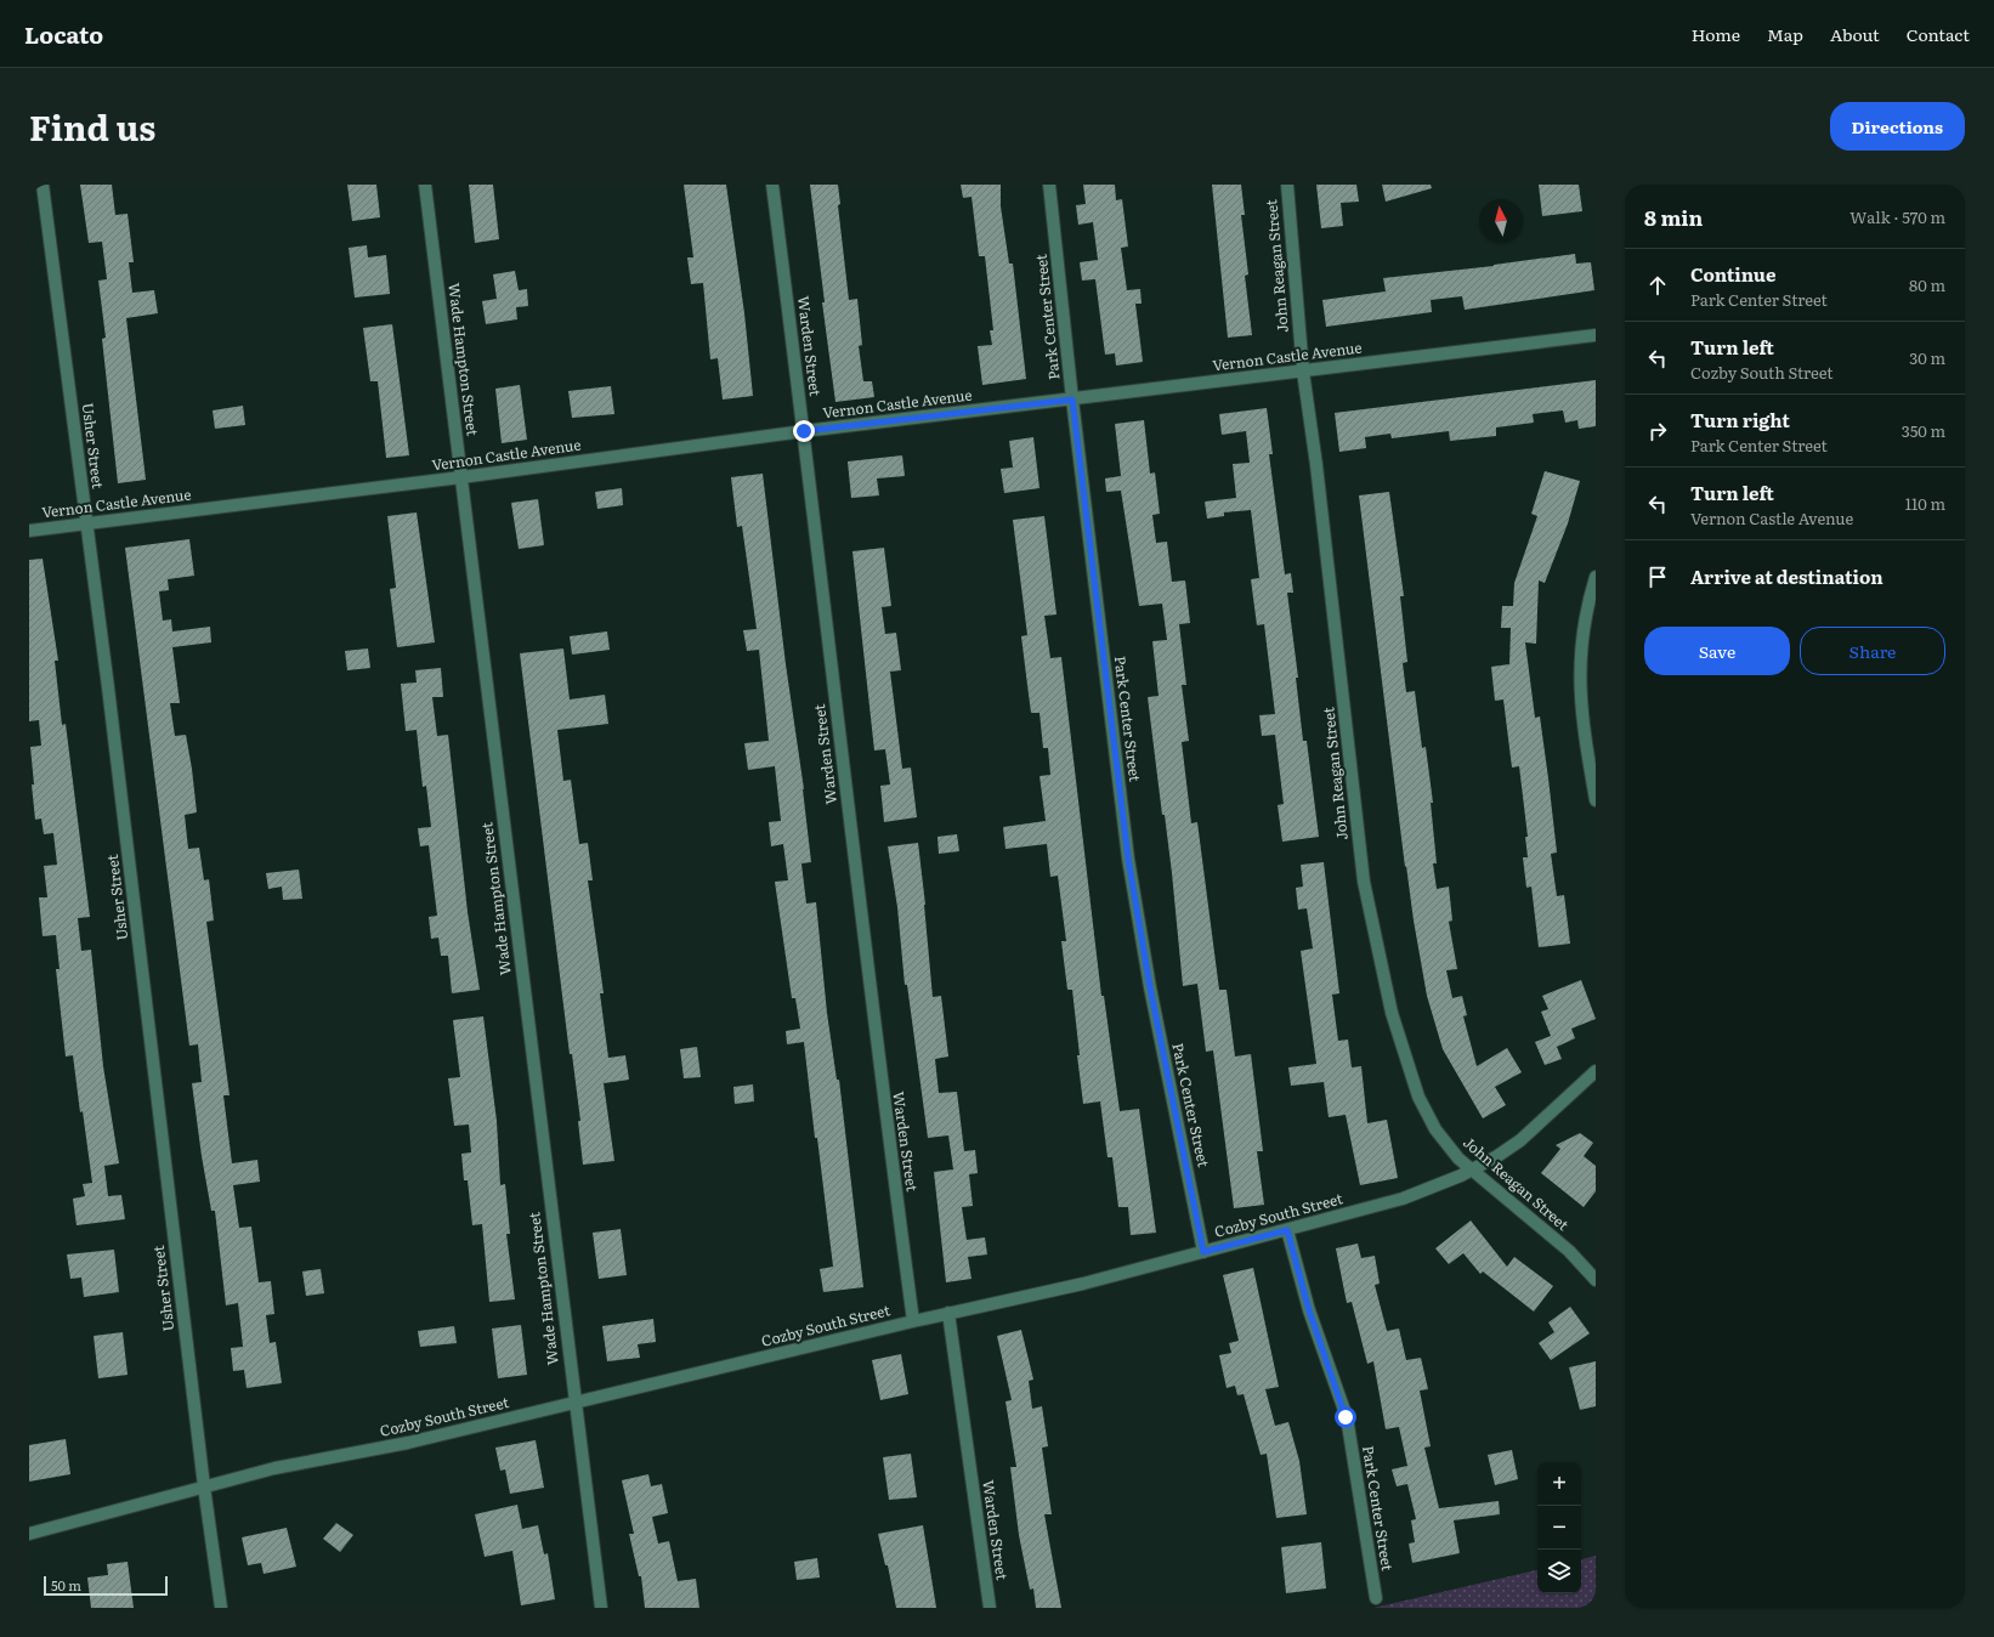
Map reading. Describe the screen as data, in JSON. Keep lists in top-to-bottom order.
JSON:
{
  "streets": {
    "street": [
      "John Reagan Street",
      "Park Center Street",
      "Warden Street",
      "Vernon Castle Avenue",
      "Wade Hampton Street",
      "Usher Street",
      "Cozby South Street"
    ]
  },
  "crossings": [
    ["John Reagan Street", "Vernon Castle Avenue"],
    ["John Reagan Street", "Cozby South Street"],
    ["Park Center Street", "Vernon Castle Avenue"],
    ["Park Center Street", "Cozby South Street"],
    ["Warden Street", "Vernon Castle Avenue"],
    ["Warden Street", "Cozby South Street"],
    ["Vernon Castle Avenue", "Wade Hampton Street"],
    ["Vernon Castle Avenue", "Usher Street"],
    ["Wade Hampton Street", "Cozby South Street"],
    ["Usher Street", "Cozby South Street"]
  ],
  "scale_bar": "50 m",
  "north": "top",
  "page": {
    "header": "Locato",
    "nav": [
      "Home",
      "Map",
      "About",
      "Contact"
    ],
    "title": "Find us",
    "buttons": [
      "Directions",
      ["Save", "Share"]
    ],
    "heading": ["8 min", "Walk · 570 m"],
    "list": [
      ["Continue", "Park Center Street", "80 m"],
      ["Turn left", "Cozby South Street", "30 m"],
      ["Turn right", "Park Center Street", "350 m"],
      ["Turn left", "Vernon Castle Avenue", "110 m"],
      "Arrive at destination"
    ],
    "map_buttons": ["+", "−"],
    "scale": "50 m"
  }
}
